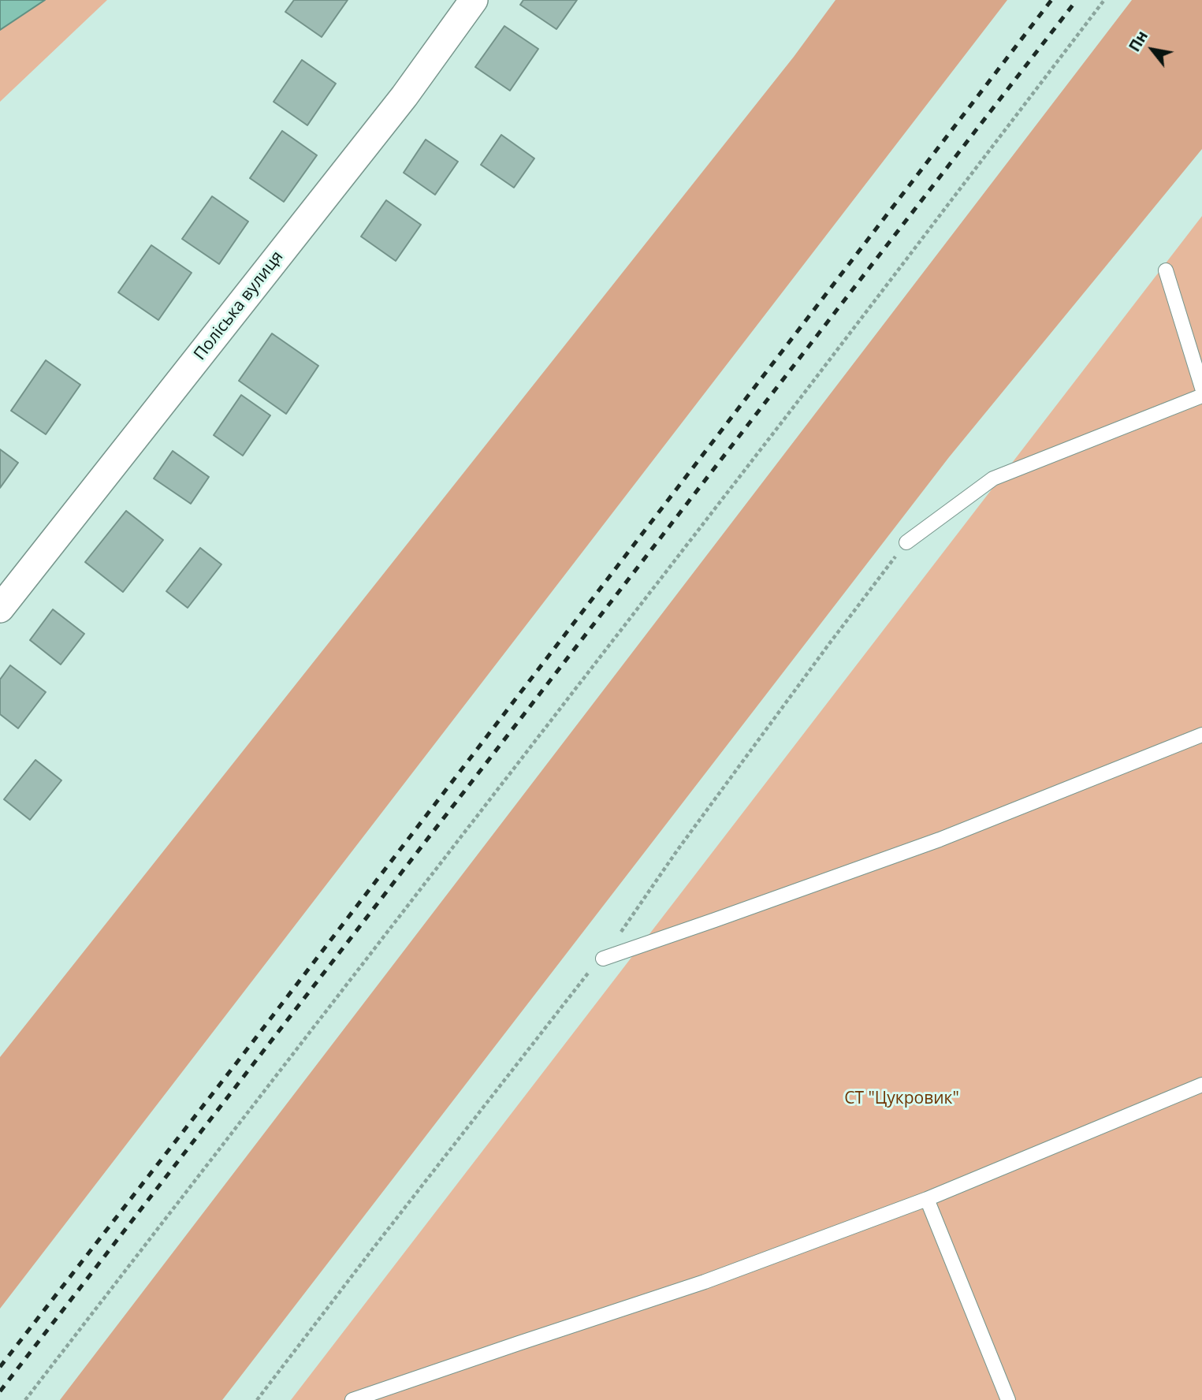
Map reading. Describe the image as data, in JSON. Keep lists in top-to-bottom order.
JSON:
{
  "streets": {
    "street": ["Поліська вулиця"]
  },
  "parks": ["СТ \"Цукровик\""],
  "north": "top left"
}
